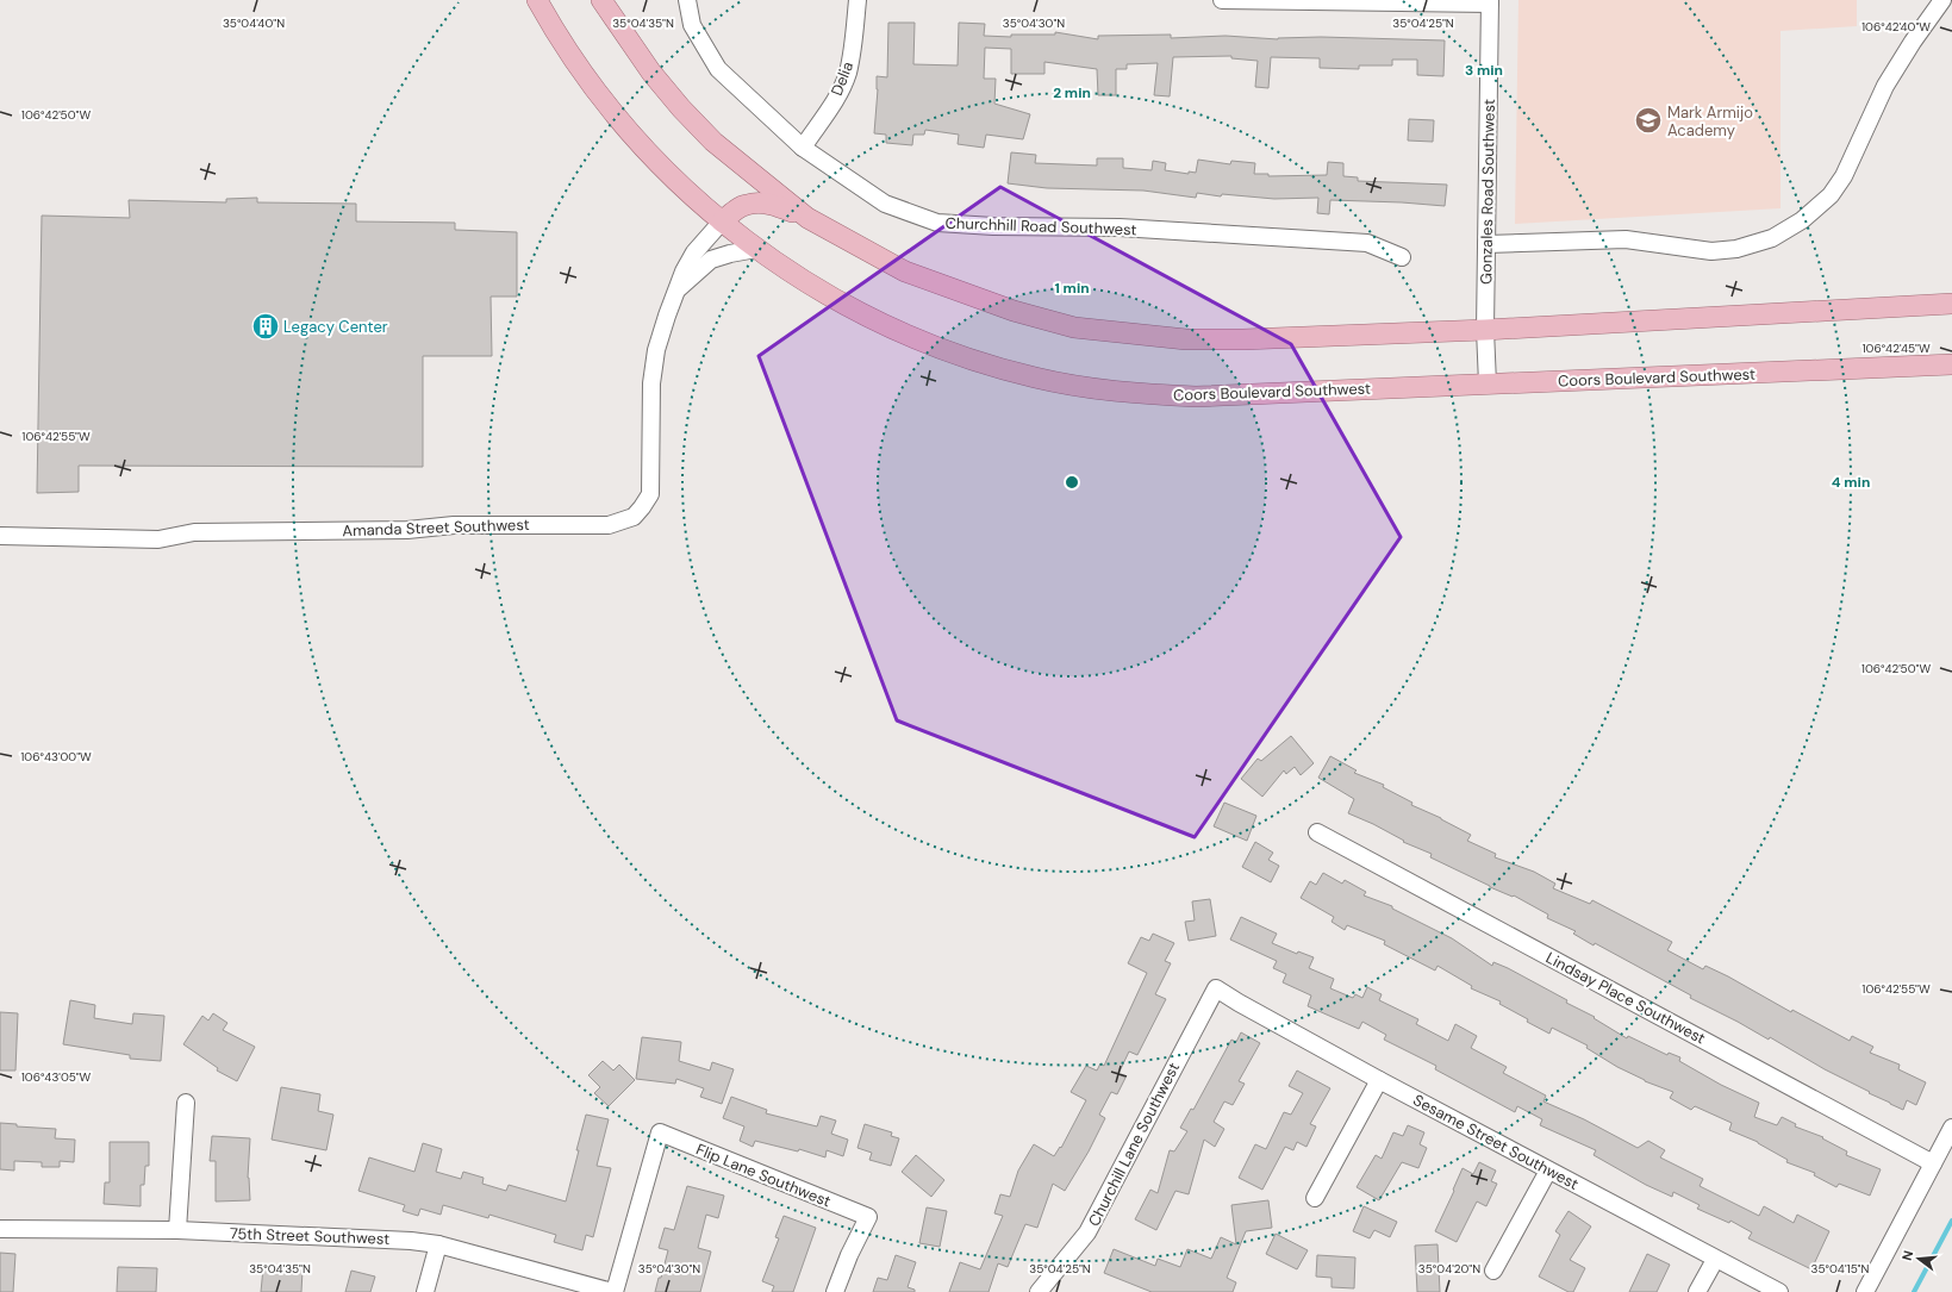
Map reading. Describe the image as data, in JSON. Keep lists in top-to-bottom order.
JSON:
{
  "streets": {
    "main road": ["Coors Boulevard Southwest"],
    "street": [
      "Delia",
      "Gonzales Road Southwest",
      "Churchhill Road Southwest",
      "Amanda Street Southwest",
      "Lindsay Place Southwest",
      "Sesame Street Southwest",
      "Churchill Lane Southwest",
      "Flip Lane Southwest",
      "75th Street Southwest"
    ]
  },
  "crossings": [
    ["Delia", "Churchhill Road Southwest"],
    ["Gonzales Road Southwest", "Coors Boulevard Southwest"],
    ["Coors Boulevard Southwest", "Amanda Street Southwest"],
    ["Sesame Street Southwest", "Churchill Lane Southwest"],
    ["Flip Lane Southwest", "75th Street Southwest"]
  ],
  "places": {
    "school or university": ["Mark Armijo Academy"],
    "building": ["Legacy Center"]
  },
  "north": "left",
  "coordinates": [
    "35°04'40\"N",
    "35°04'35\"N",
    "35°04'30\"N",
    "35°04'25\"N",
    "106°42'40\"W",
    "106°42'50\"W",
    "106°42'45\"W",
    "106°42'55\"W",
    "106°43'00\"W",
    "106°43'05\"W",
    "35°04'20\"N",
    "35°04'15\"N"
  ],
  "rings": [
    "3 min",
    "2 min",
    "1 min",
    "4 min"
  ]
}
